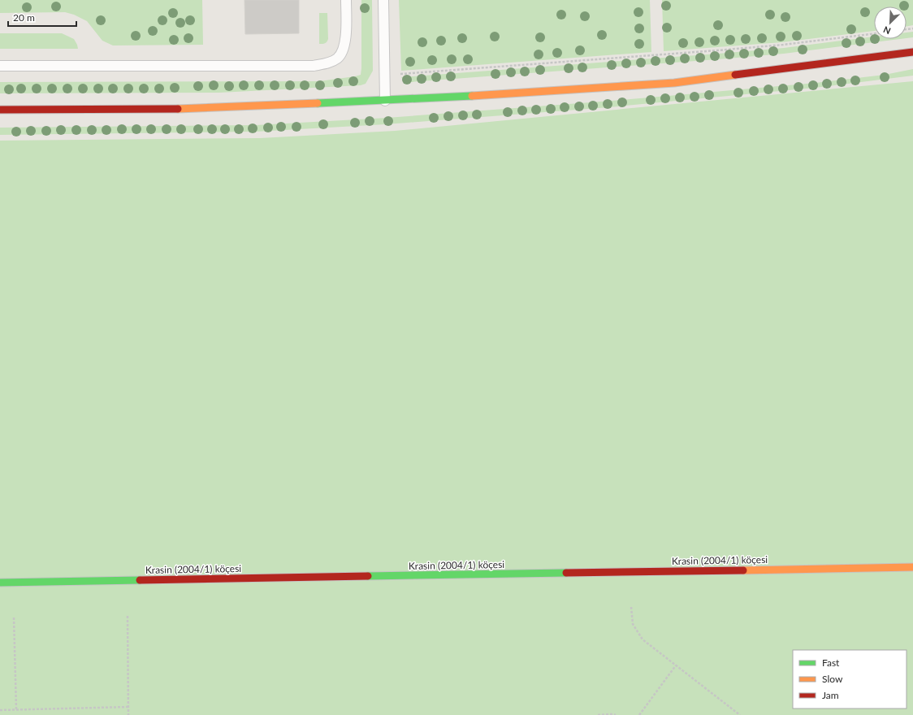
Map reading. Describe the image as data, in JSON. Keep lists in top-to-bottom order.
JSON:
{
  "streets": {
    "street": ["Krasin (2004/1) köçesi"]
  },
  "legend": ["Fast", "Slow", "Jam"],
  "scale_bar": "20 m",
  "north": "bottom left"
}
